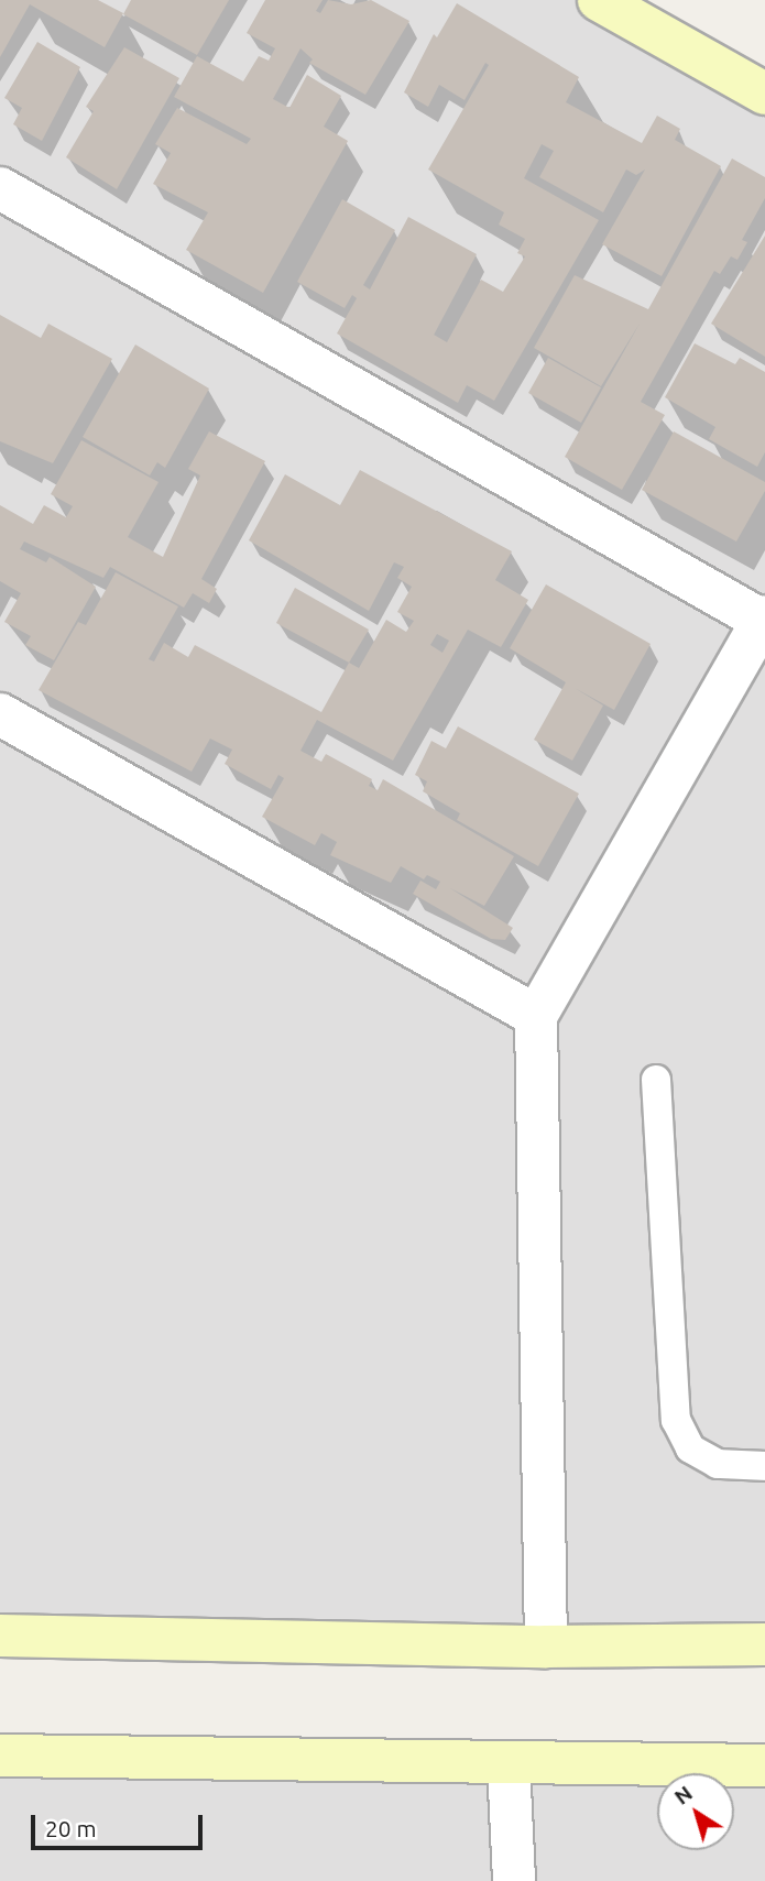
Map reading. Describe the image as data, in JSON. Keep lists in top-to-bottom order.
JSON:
{
  "scale_bar": "20 m",
  "north": "top left"
}
